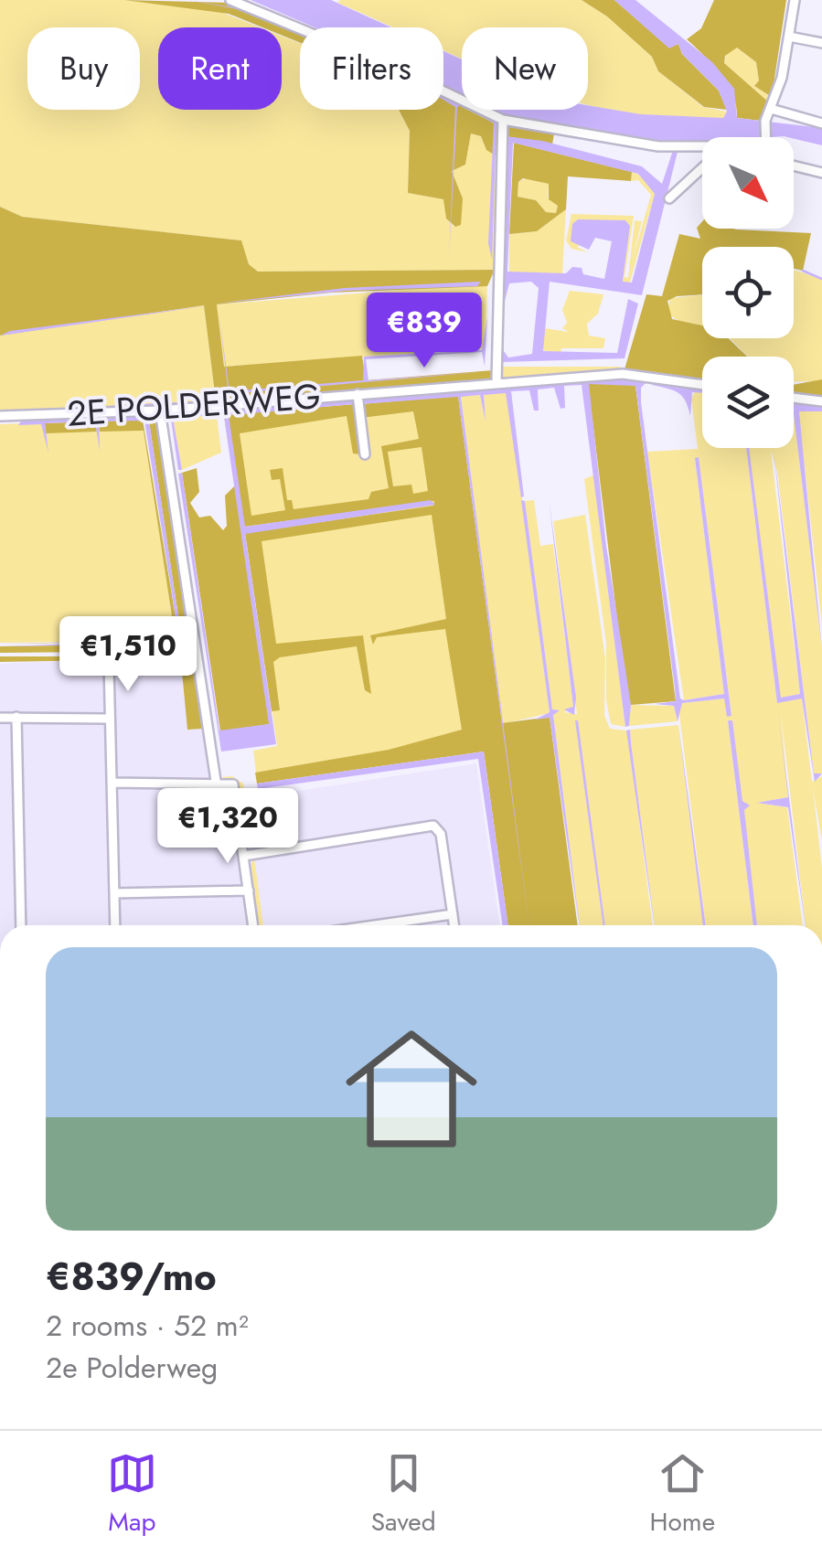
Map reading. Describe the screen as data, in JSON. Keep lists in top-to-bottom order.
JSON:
{
  "streets": {
    "street": ["2E POLDERWEG"]
  },
  "north": "bottom right",
  "page": {
    "chip": [
      "Buy",
      "Rent",
      "Filters",
      "New"
    ],
    "price": ["€839", "€1,510", "€1,320"],
    "list": [
      {
        "name": "€839/mo",
        "note": "2 rooms · 52 m² · 2e Polderweg"
      }
    ],
    "tabs": ["Map", "Saved", "Home"]
  }
}
